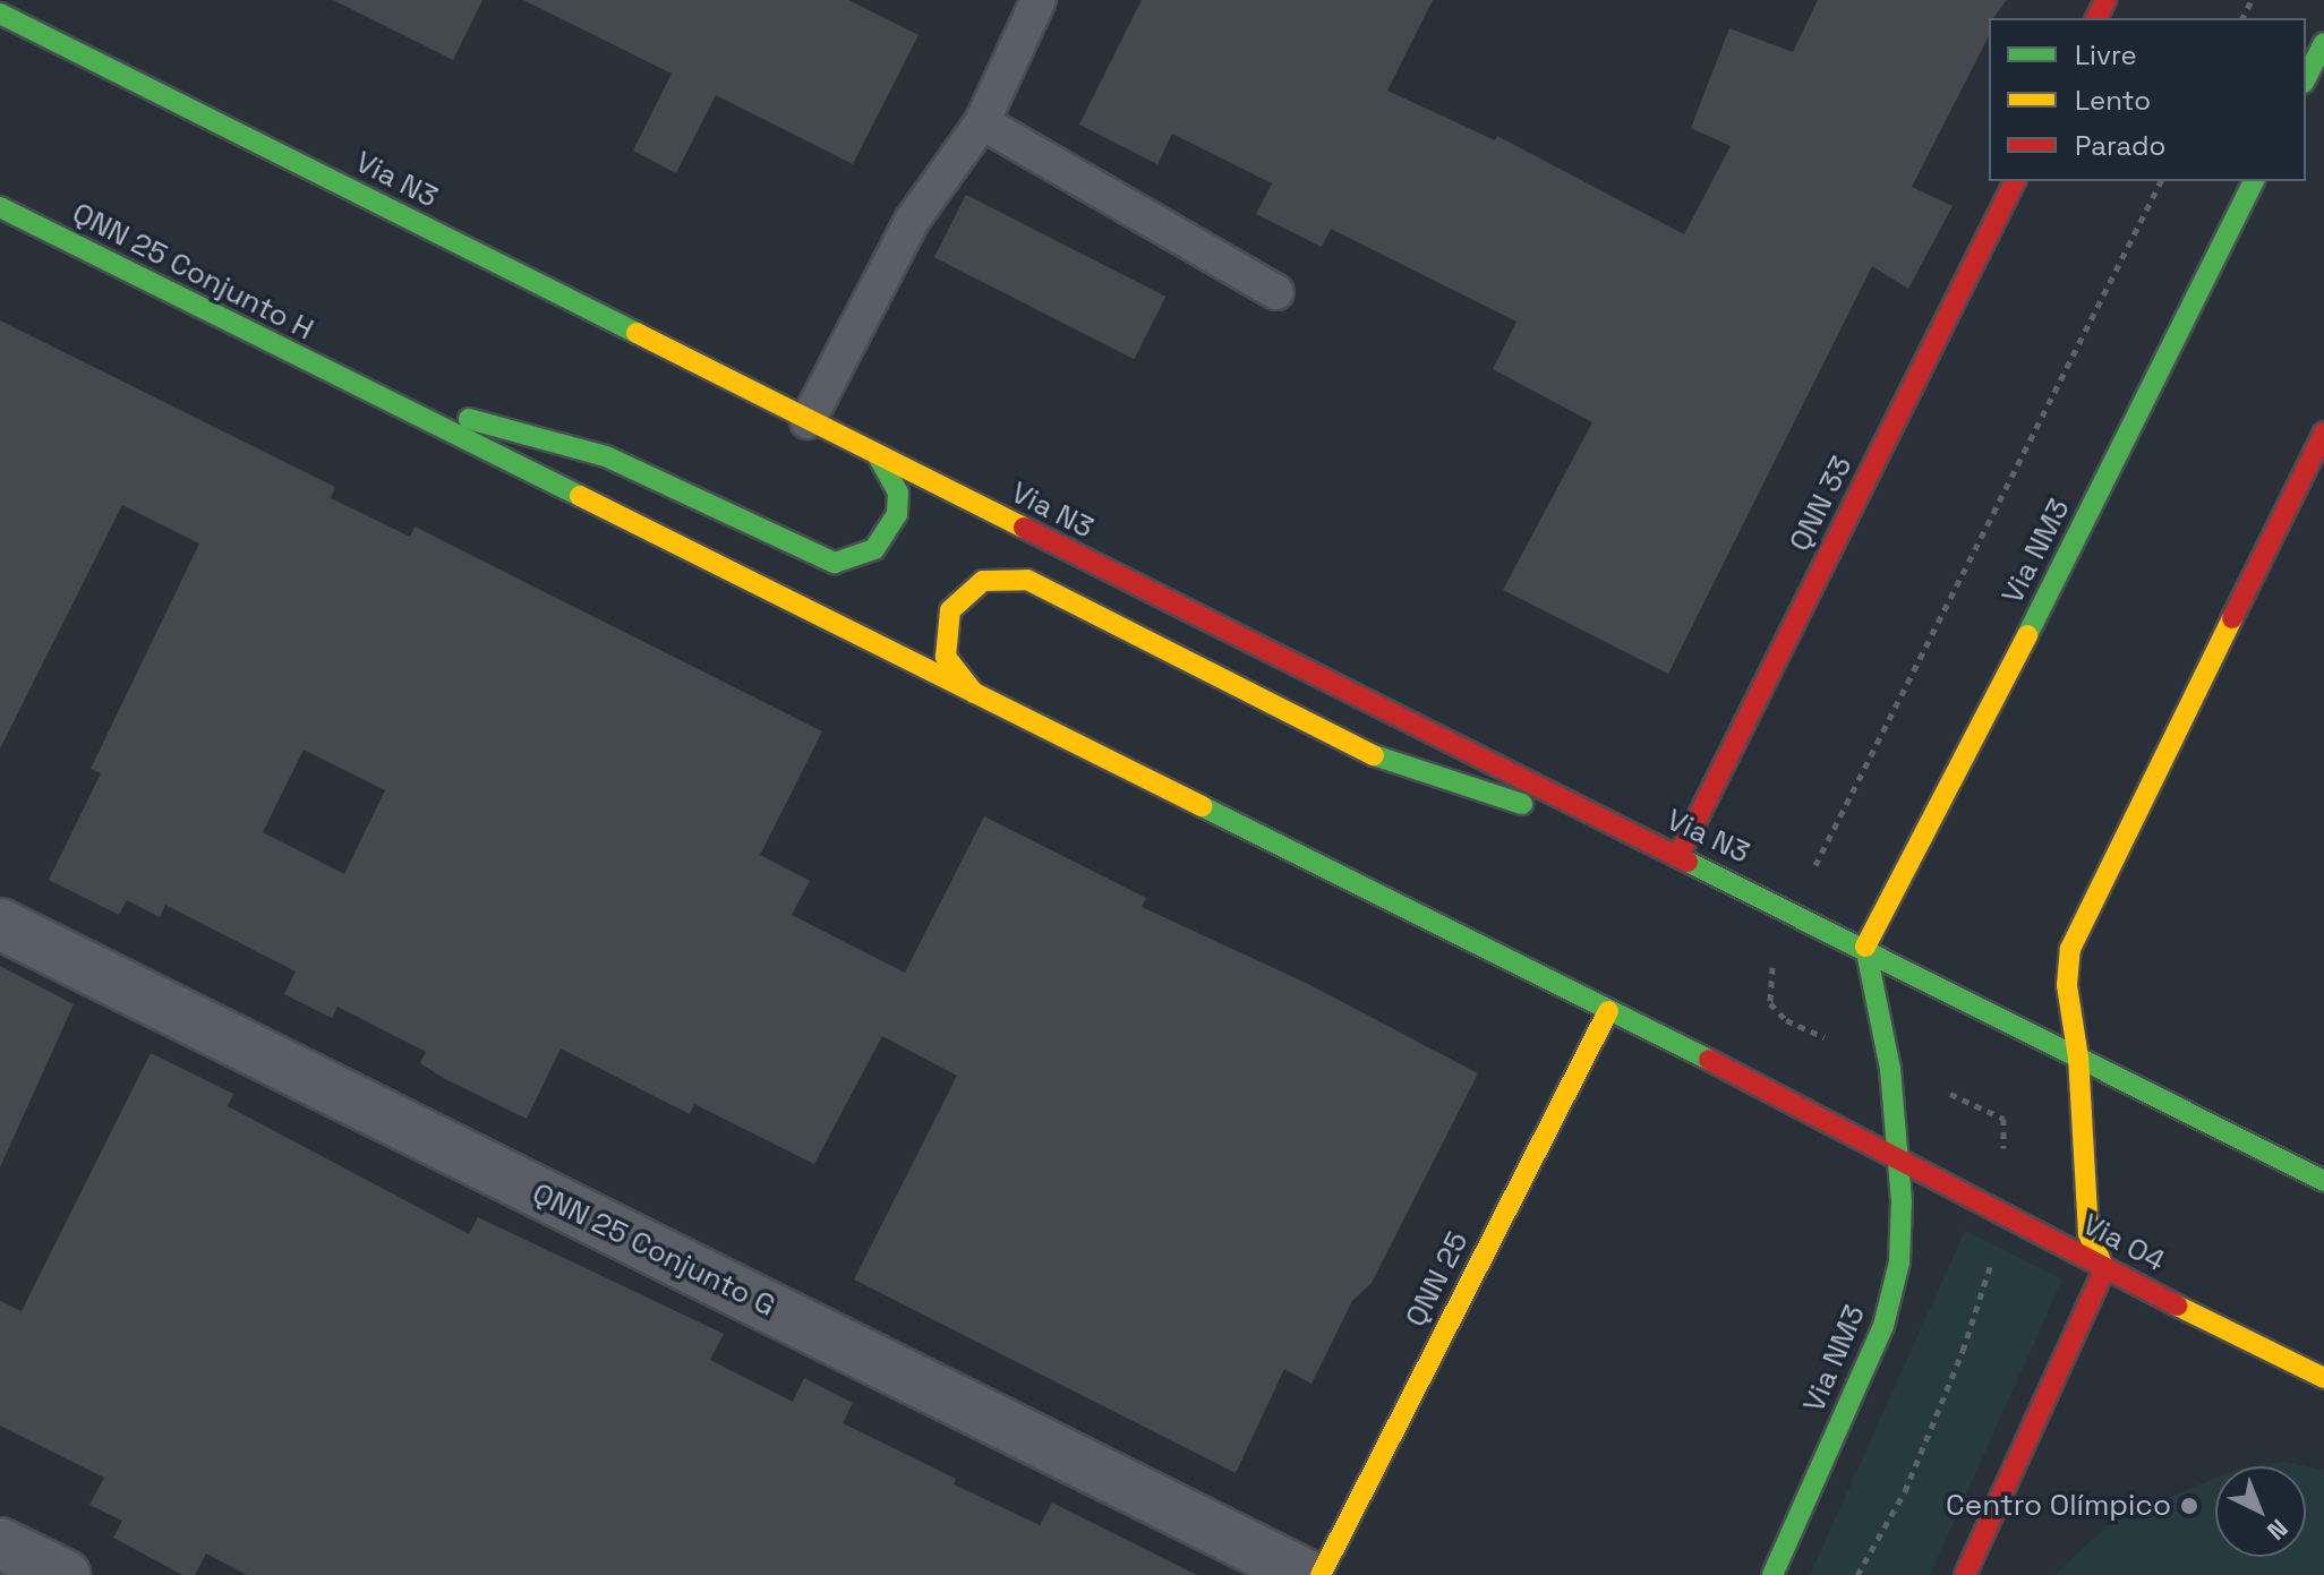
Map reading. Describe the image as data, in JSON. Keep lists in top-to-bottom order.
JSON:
{
  "streets": {
    "main road": [
      "Via N3",
      "QNN 25 Conjunto H",
      "QNN 33",
      "Via NM3",
      "Via O4",
      "QNN 25"
    ],
    "street": ["QNN 25 Conjunto G"]
  },
  "crossings": [
    ["Via N3", "QNN 33"],
    ["Via N3", "Via NM3"],
    ["Via NM3", "Via O4"]
  ],
  "places": ["Centro Olímpico"],
  "legend": ["Livre", "Lento", "Parado"],
  "north": "bottom right"
}
